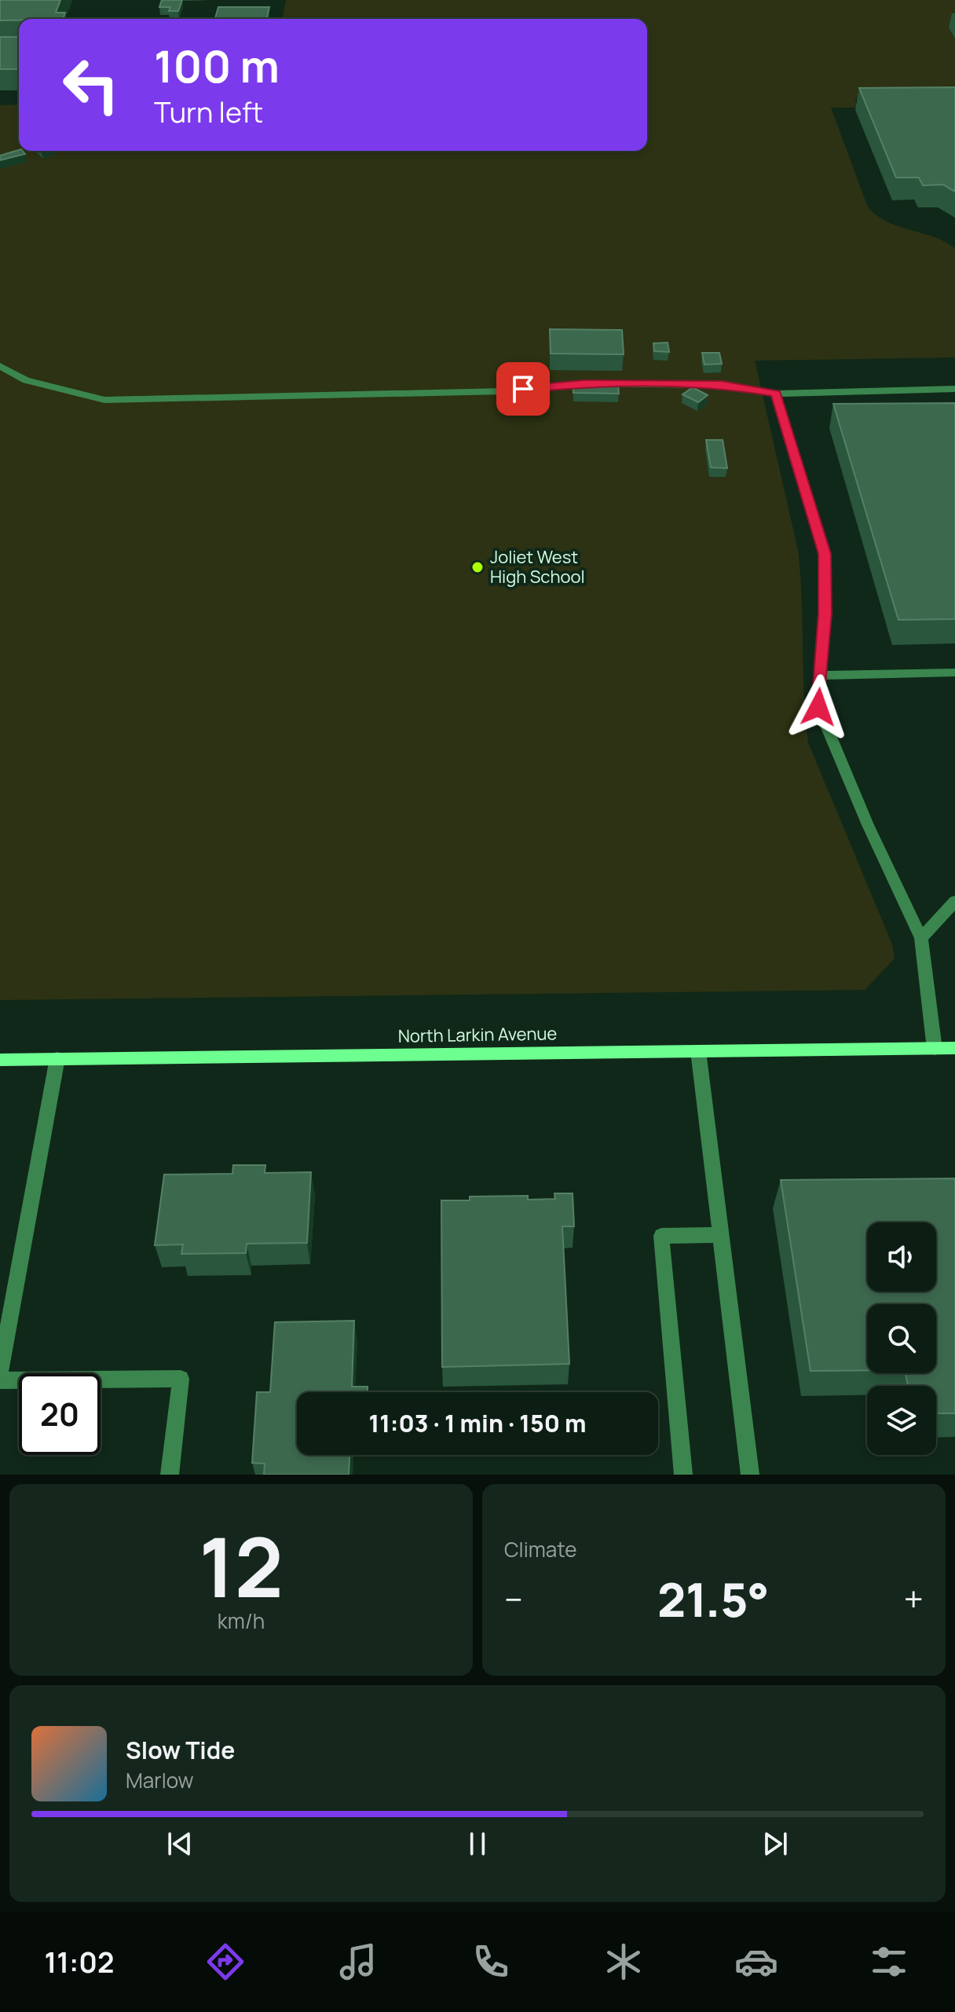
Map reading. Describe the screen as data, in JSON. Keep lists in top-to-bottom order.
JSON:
{
  "streets": {
    "main road": ["North Larkin Avenue"]
  },
  "places": ["Joliet West High School"],
  "page": {
    "turn": ["100 m", "Turn left"],
    "limit": "20",
    "trip": "11:03 · 1 min · 150 m",
    "tile": [
      ["12", "km/h"],
      "Climate"
    ],
    "heat": ["−", "21.5°", "+"],
    "song": ["Slow Tide", "Marlow"],
    "tabs": "11:02"
  }
}
